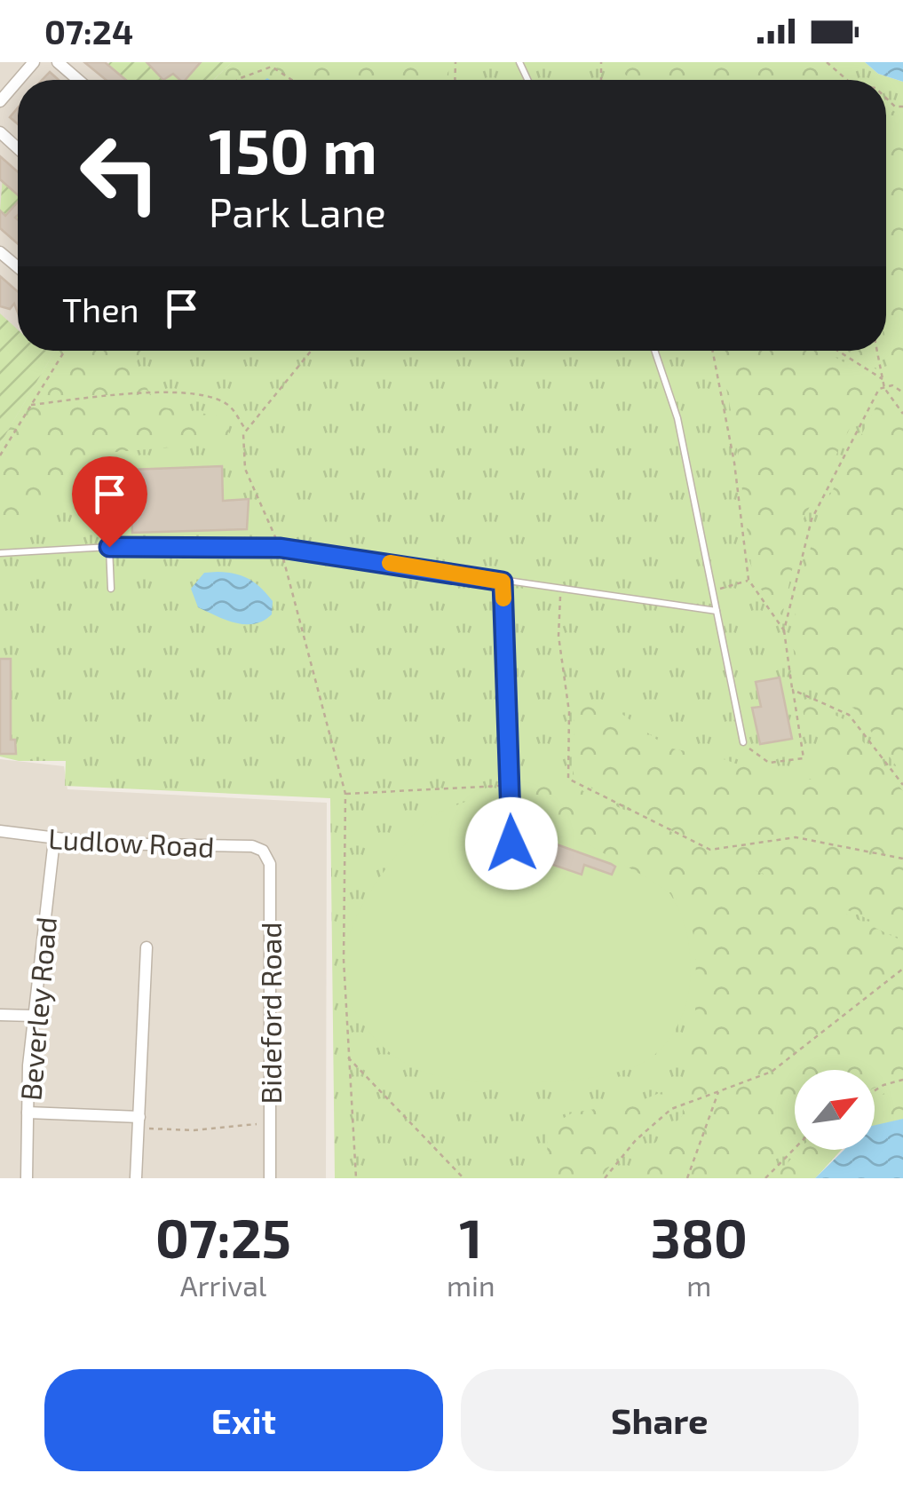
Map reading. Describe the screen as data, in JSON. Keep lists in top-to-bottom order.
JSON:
{
  "streets": {
    "street": ["Ludlow Road", "Beverley Road", "Bideford Road"]
  },
  "crossings": [
    ["Ludlow Road", "Beverley Road"],
    ["Ludlow Road", "Bideford Road"]
  ],
  "north": "top right",
  "page": {
    "status": "07:24",
    "turn": ["150 m", "Park Lane"],
    "then": "Then",
    "eta": [
      "07:25",
      "Arrival",
      "1",
      "min",
      "380",
      "m"
    ],
    "buttons": ["Exit", "Share"]
  }
}
